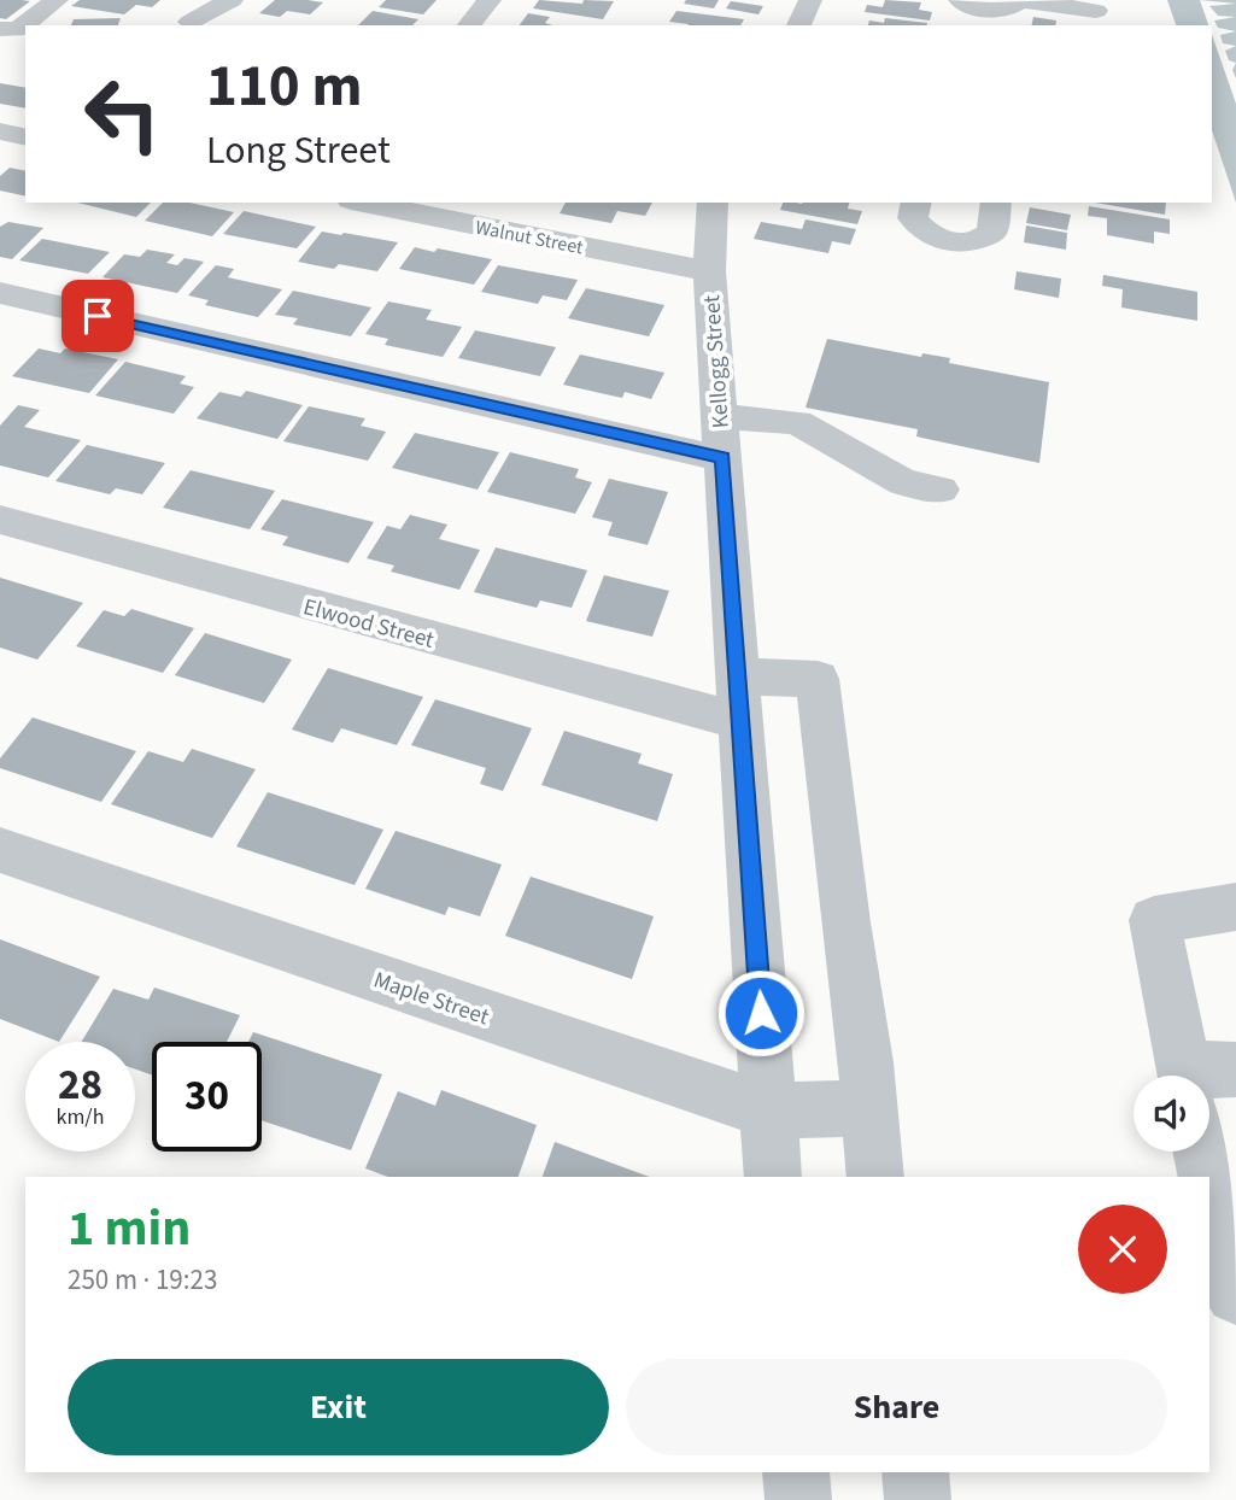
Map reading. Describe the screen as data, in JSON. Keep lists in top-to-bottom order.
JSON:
{
  "streets": {
    "street": [
      "Walnut Street",
      "Kellogg Street",
      "Elwood Street",
      "Maple Street"
    ]
  },
  "crossings": [
    ["Walnut Street", "Kellogg Street"],
    ["Kellogg Street", "Elwood Street"],
    ["Kellogg Street", "Maple Street"],
    ["Elwood Street", "Maple Street"]
  ],
  "page": {
    "turn": ["110 m", "Long Street"],
    "speed": "28 km/h",
    "limit": "30",
    "heading": ["1 min", "250 m · 19:23"],
    "buttons": ["Exit", "Share"]
  }
}
